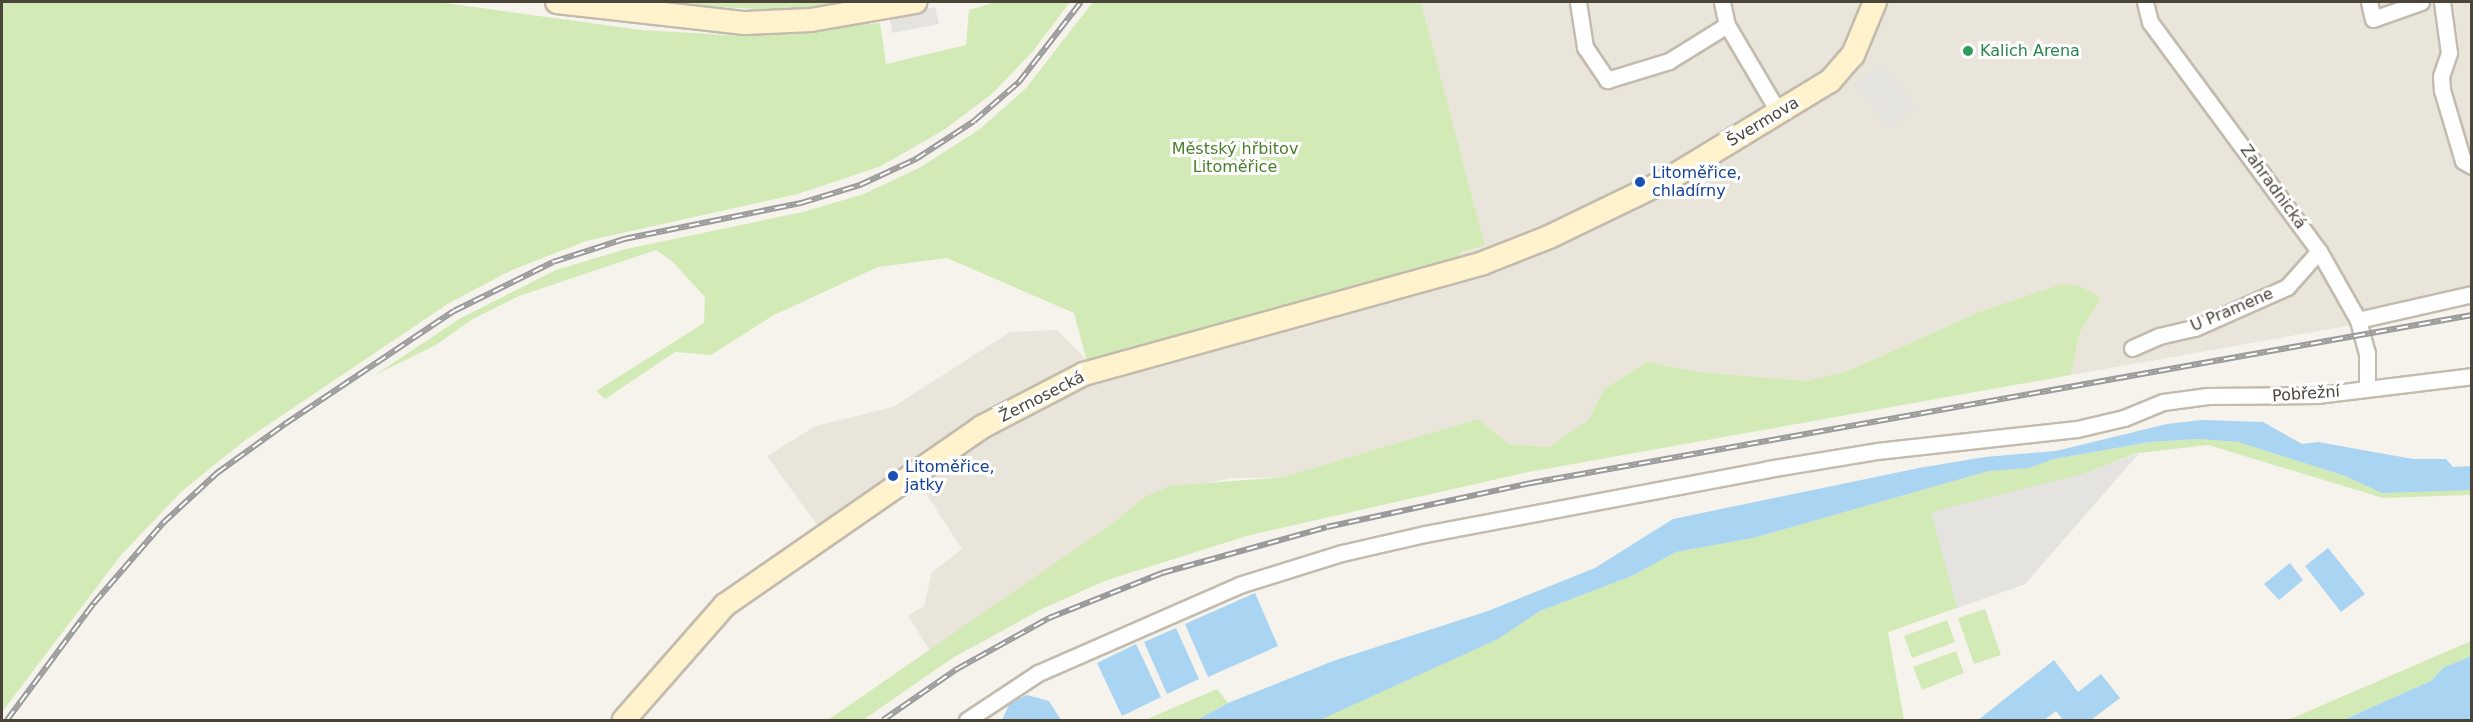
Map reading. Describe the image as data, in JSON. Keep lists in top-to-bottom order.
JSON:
{
  "streets": {
    "main road": ["Švermova", "Žernosecká"],
    "street": ["Zahradnická", "U Pramene", "Pobřežní"]
  },
  "crossings": [
    ["Švermova", "Žernosecká"],
    ["Zahradnická", "U Pramene"],
    ["Zahradnická", "Pobřežní"]
  ],
  "parks": ["Městský hřbitov Litoměřice"],
  "places": ["Kalich Arena", "Litoměřice, chladírny", "Litoměřice, jatky"]
}
